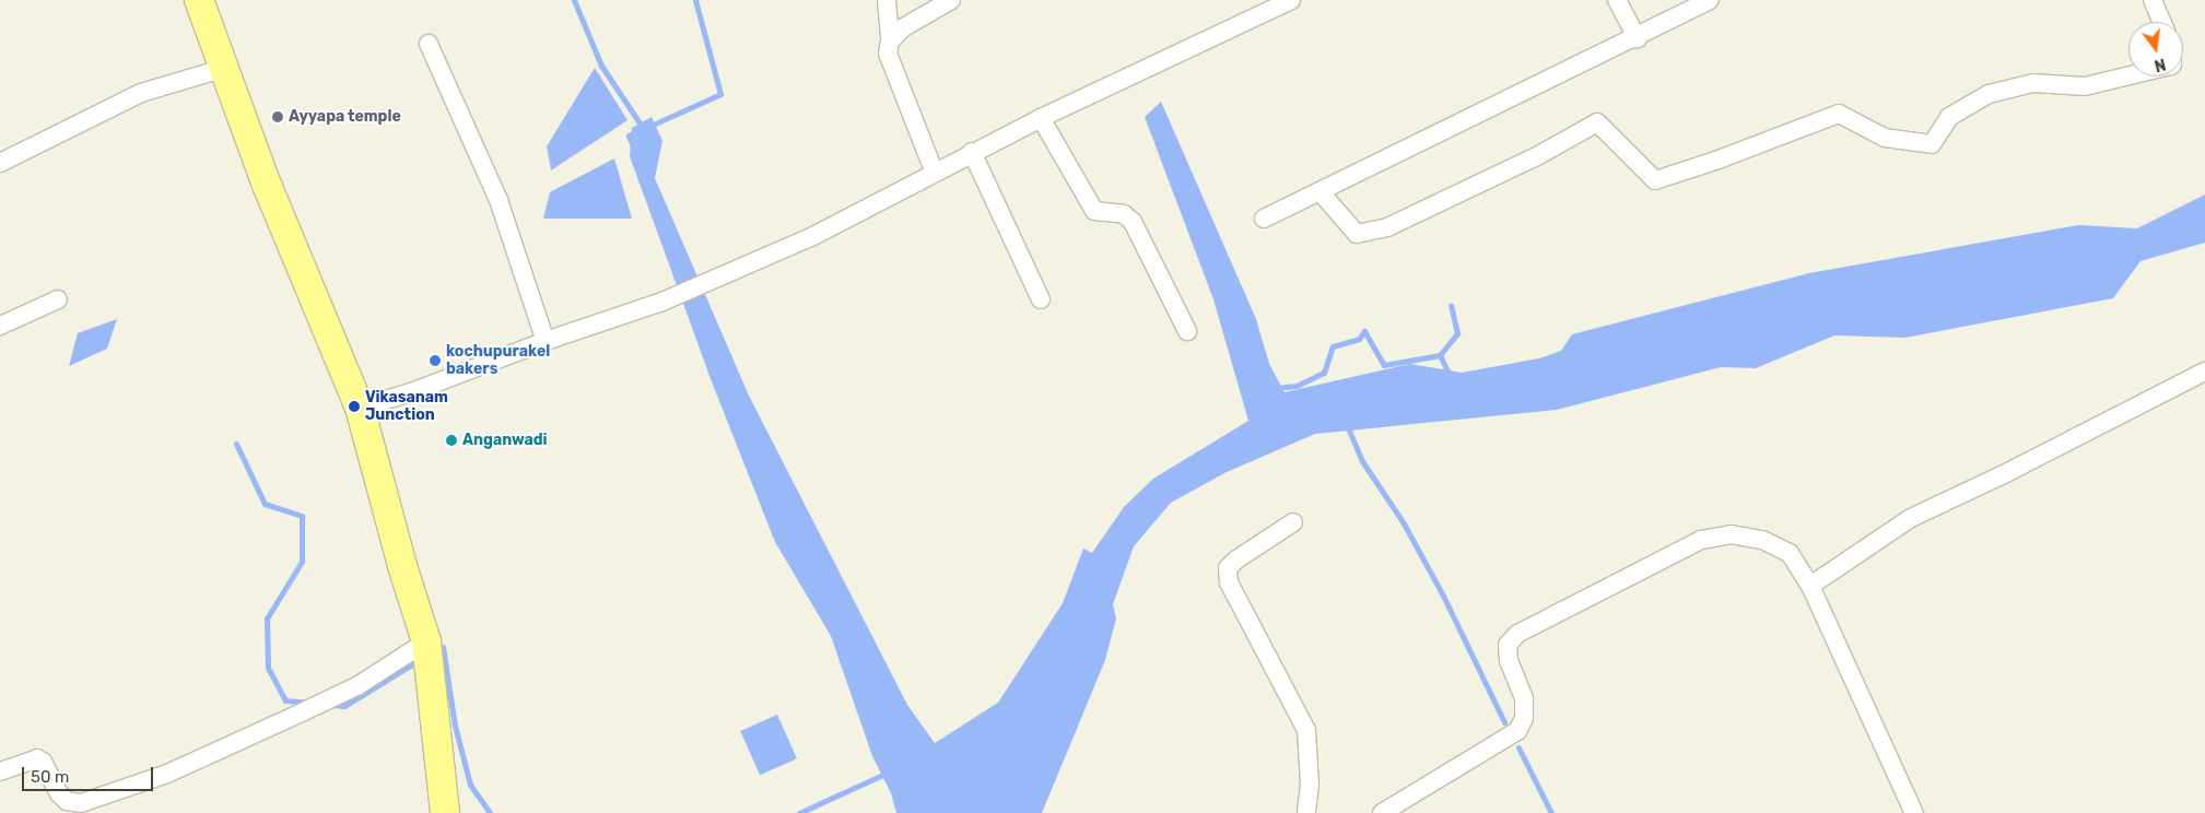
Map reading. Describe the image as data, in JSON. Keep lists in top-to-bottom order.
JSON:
{
  "places": [
    "Ayyapa temple",
    "kochupurakel bakers",
    "Vikasanam Junction",
    "Anganwadi"
  ],
  "scale_bar": "50 m",
  "north": "bottom"
}
